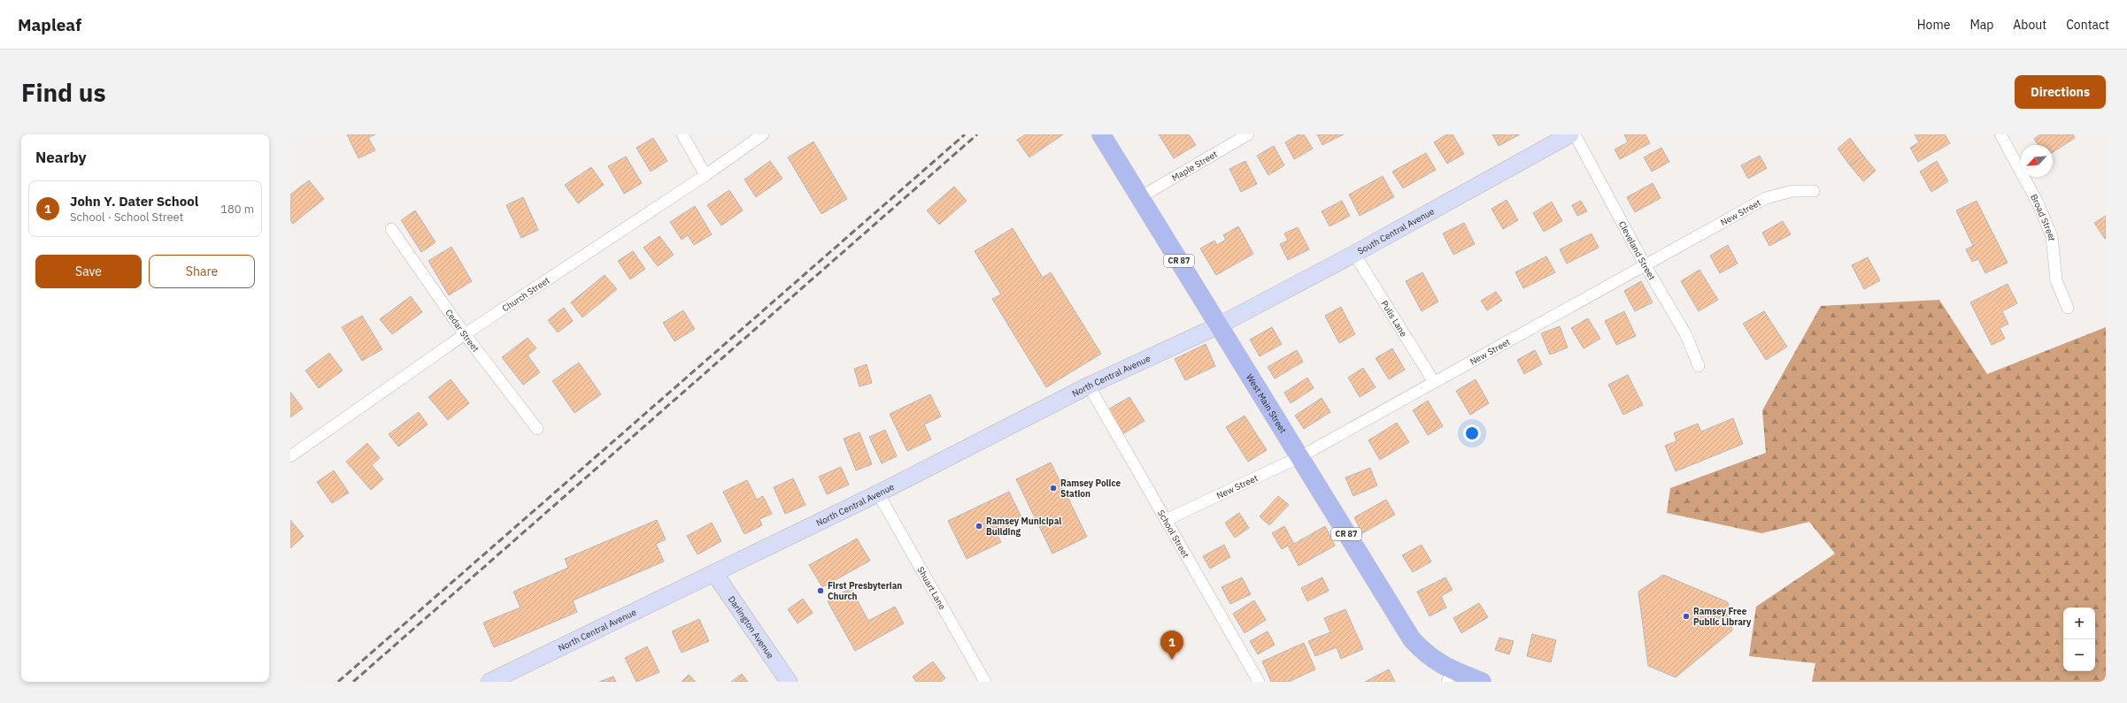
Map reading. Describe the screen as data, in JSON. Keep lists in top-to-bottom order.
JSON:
{
  "streets": {
    "main road": [
      "South Central Avenue",
      "CR 87",
      "North Central Avenue",
      "West Main Street",
      "Darlington Avenue"
    ],
    "street": [
      "Maple Street",
      "New Street",
      "Broad Street",
      "Cleveland Street",
      "Church Street",
      "Pulis Lane",
      "Cedar Street",
      "School Street",
      "Shuart Lane"
    ]
  },
  "crossings": [
    ["Maple Street", "West Main Street"],
    ["New Street", "Cleveland Street"],
    ["New Street", "Pulis Lane"],
    ["New Street", "West Main Street"],
    ["New Street", "School Street"],
    ["South Central Avenue", "Pulis Lane"],
    ["South Central Avenue", "North Central Avenue"],
    ["South Central Avenue", "West Main Street"],
    ["CR 87", "West Main Street"],
    ["Church Street", "Cedar Street"],
    ["North Central Avenue", "West Main Street"],
    ["North Central Avenue", "School Street"],
    ["North Central Avenue", "Shuart Lane"],
    ["North Central Avenue", "Darlington Avenue"]
  ],
  "places": [
    "Ramsey Police Station",
    "Ramsey Municipal Building",
    "First Presbyterian Church",
    "Ramsey Free Public Library"
  ],
  "north": "bottom left",
  "page": {
    "header": "Mapleaf",
    "nav": [
      "Home",
      "Map",
      "About",
      "Contact"
    ],
    "buttons": [
      "Directions",
      ["Save", "Share"]
    ],
    "title": "Find us",
    "heading": "Nearby",
    "list": [
      {
        "mark": "1",
        "name": "John Y. Dater School",
        "note": "School · School Street",
        "value": "180 m"
      }
    ],
    "map_buttons": ["+", "−"],
    "pins": "1"
  }
}
